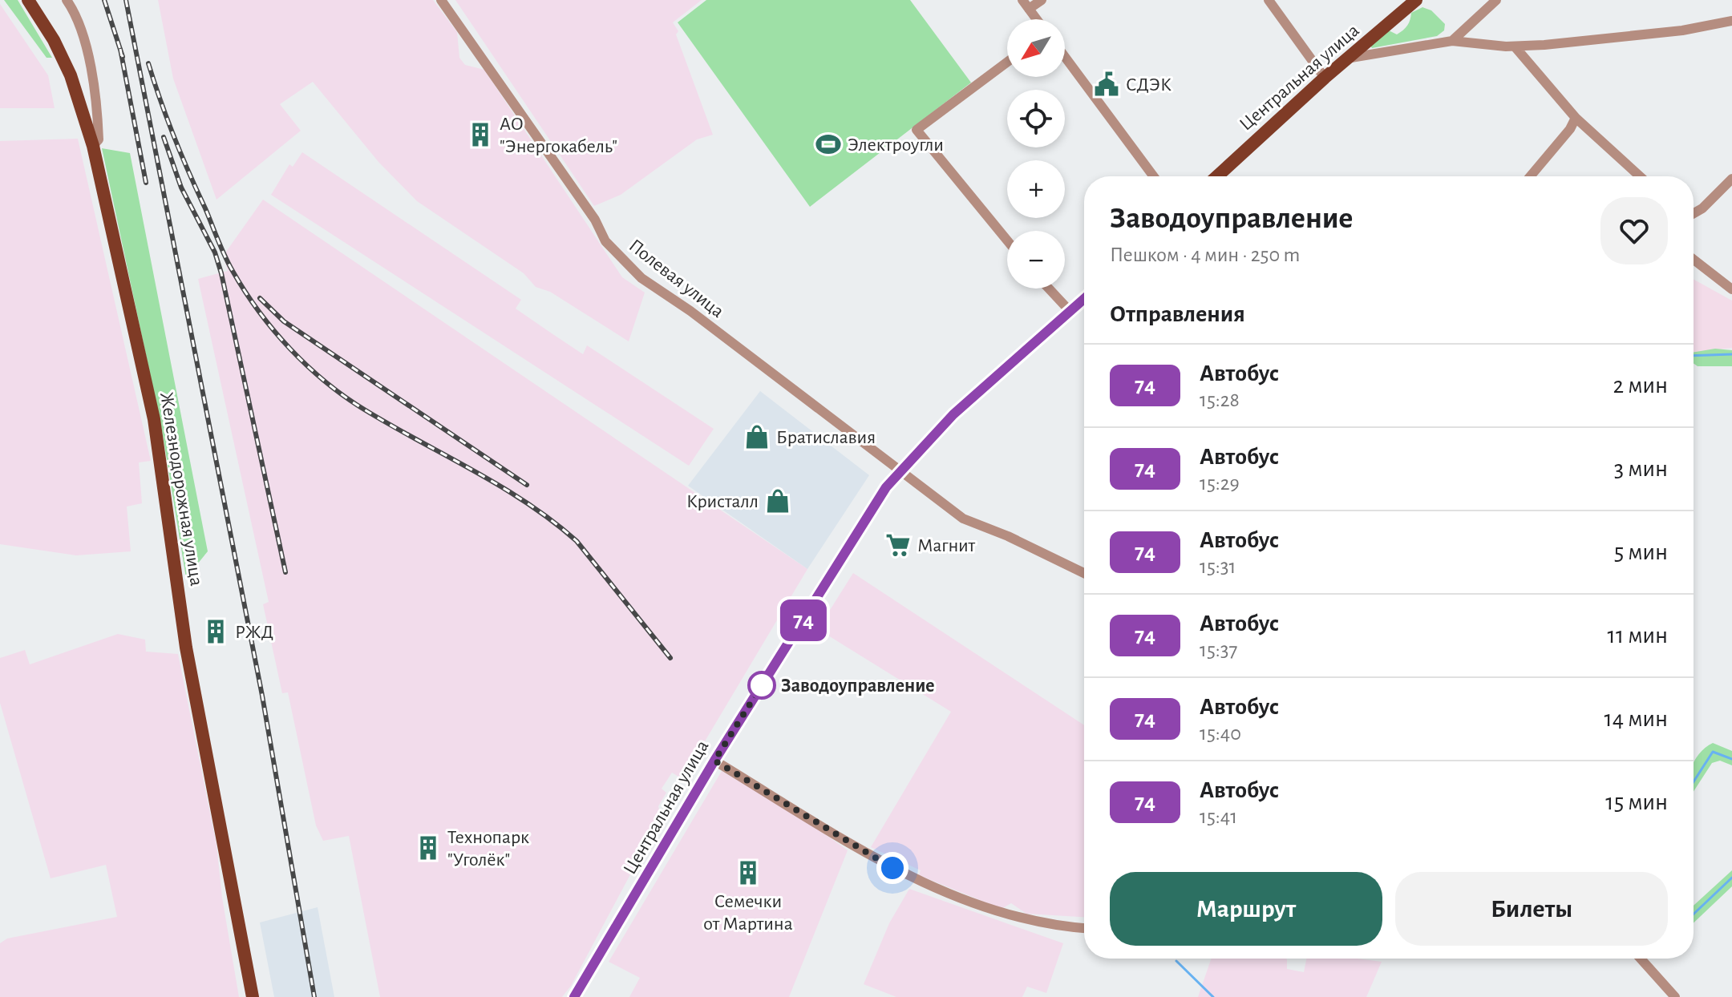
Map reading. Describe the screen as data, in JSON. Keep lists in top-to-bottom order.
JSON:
{
  "streets": {
    "main road": ["Центральная улица", "Железнодорожная улица"],
    "street": ["Полевая улица"]
  },
  "crossings": [
    ["Центральная улица", "Полевая улица"]
  ],
  "places": {
    "public building": ["СДЭК"],
    "building": [
      "АО \"Энергокабель\"",
      "РЖД",
      "Технопарк \"Уголёк\"",
      "Семечки от Мартина"
    ],
    "sports": ["Электроугли"],
    "shop": ["Братиславия", "Кристалл"],
    "supermarket": ["Магнит"],
    "other": ["Заводоуправление"]
  },
  "lines": ["bus line 74"],
  "north": "bottom left",
  "page": {
    "on_map": "74",
    "map_buttons": ["+", "−"],
    "heading": [
      ["Заводоуправление", "Пешком · 4 мин · 250 m"],
      "Отправления"
    ],
    "list": [
      {
        "mark": "74",
        "name": "Автобус",
        "note": "15:28",
        "value": "2 мин"
      },
      {
        "mark": "74",
        "name": "Автобус",
        "note": "15:29",
        "value": "3 мин"
      },
      {
        "mark": "74",
        "name": "Автобус",
        "note": "15:31",
        "value": "5 мин"
      },
      {
        "mark": "74",
        "name": "Автобус",
        "note": "15:37",
        "value": "11 мин"
      },
      {
        "mark": "74",
        "name": "Автобус",
        "note": "15:40",
        "value": "14 мин"
      },
      {
        "mark": "74",
        "name": "Автобус",
        "note": "15:41",
        "value": "15 мин"
      }
    ],
    "buttons": ["Маршрут", "Билеты"]
  }
}
